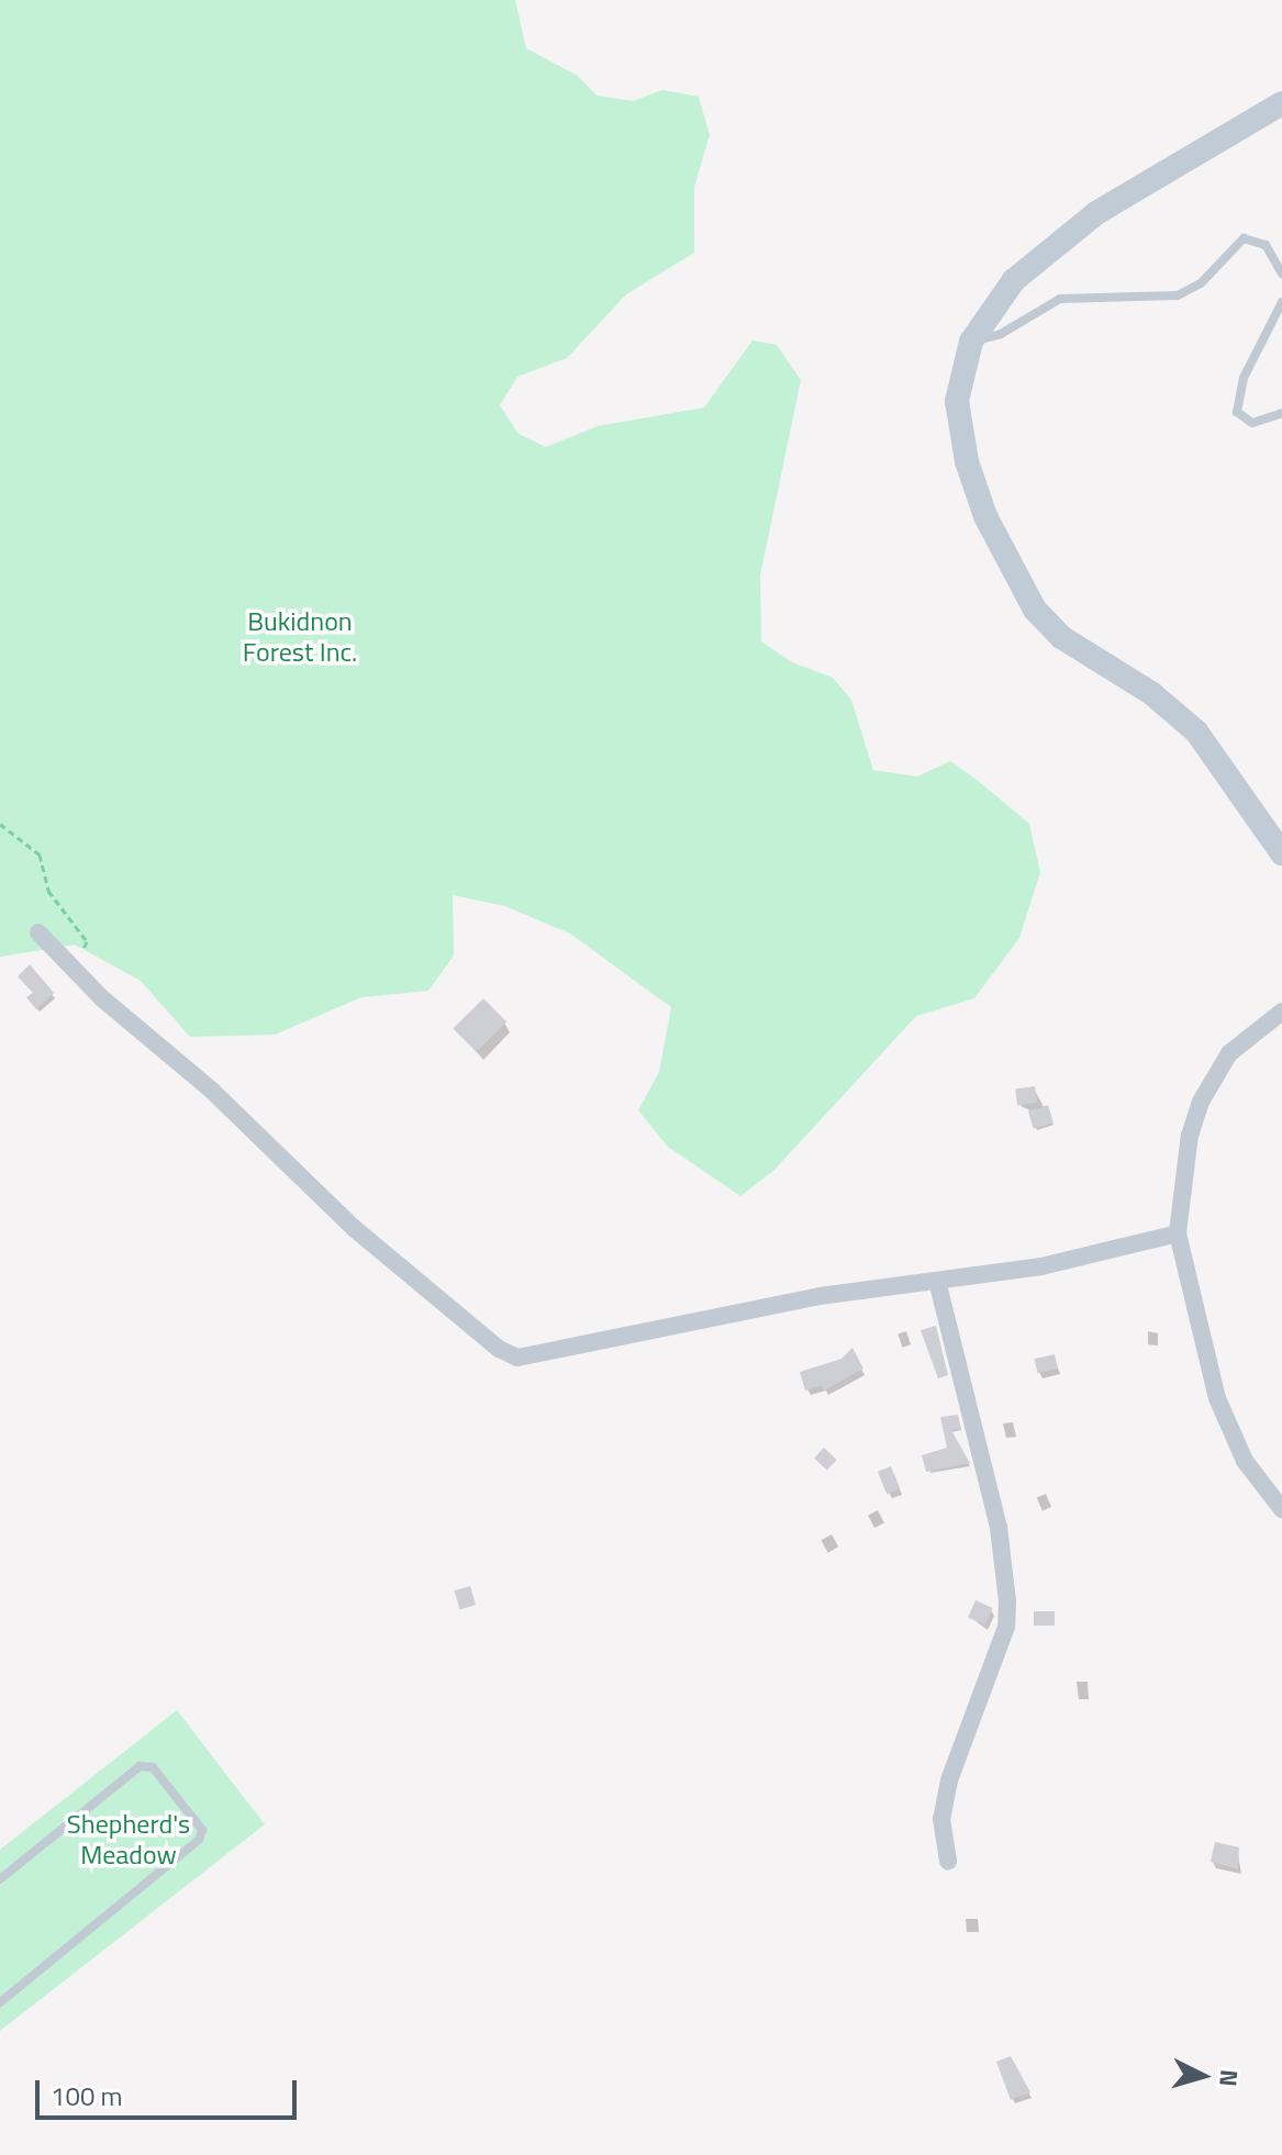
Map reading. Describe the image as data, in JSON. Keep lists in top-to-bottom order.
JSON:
{
  "parks": ["Bukidnon Forest Inc.", "Shepherd's Meadow"],
  "scale_bar": "100 m",
  "north": "right"
}
